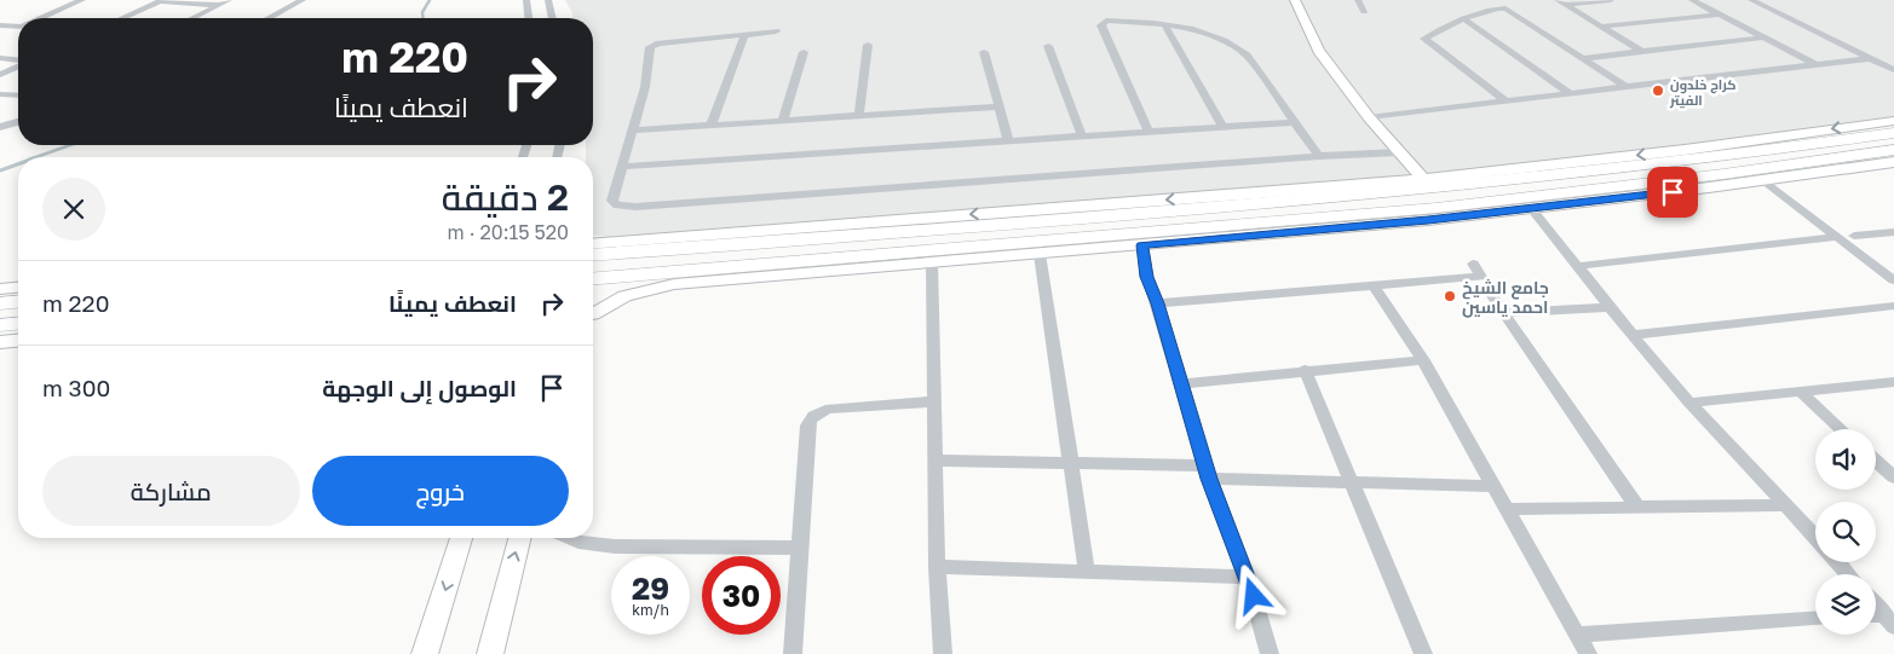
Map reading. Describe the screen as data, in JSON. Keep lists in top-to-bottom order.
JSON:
{
  "places": ["كراج خلدون الفيتر", "جامع الشيخ احمد ياسين"],
  "page": {
    "turn": ["220 m", "انعطف يمينًا"],
    "heading": ["2 دقيقة", "520 m · 20:15"],
    "list": [
      {
        "name": "انعطف يمينًا",
        "value": "220 m"
      },
      {
        "name": "الوصول إلى الوجهة",
        "value": "300 m"
      }
    ],
    "buttons": ["خروج", "مشاركة"],
    "speed": "29 km/h",
    "limit": "30"
  }
}
